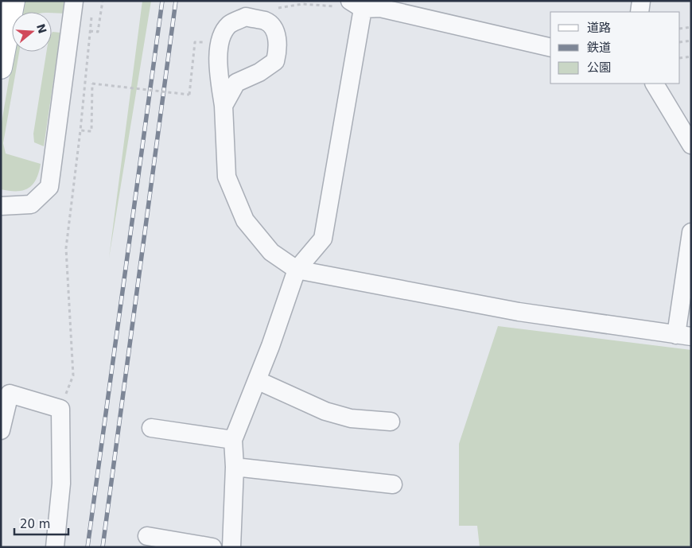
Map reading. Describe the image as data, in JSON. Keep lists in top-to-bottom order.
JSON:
{
  "legend": ["道路", "鉄道", "公園"],
  "scale_bar": "20 m",
  "north": "right"
}
